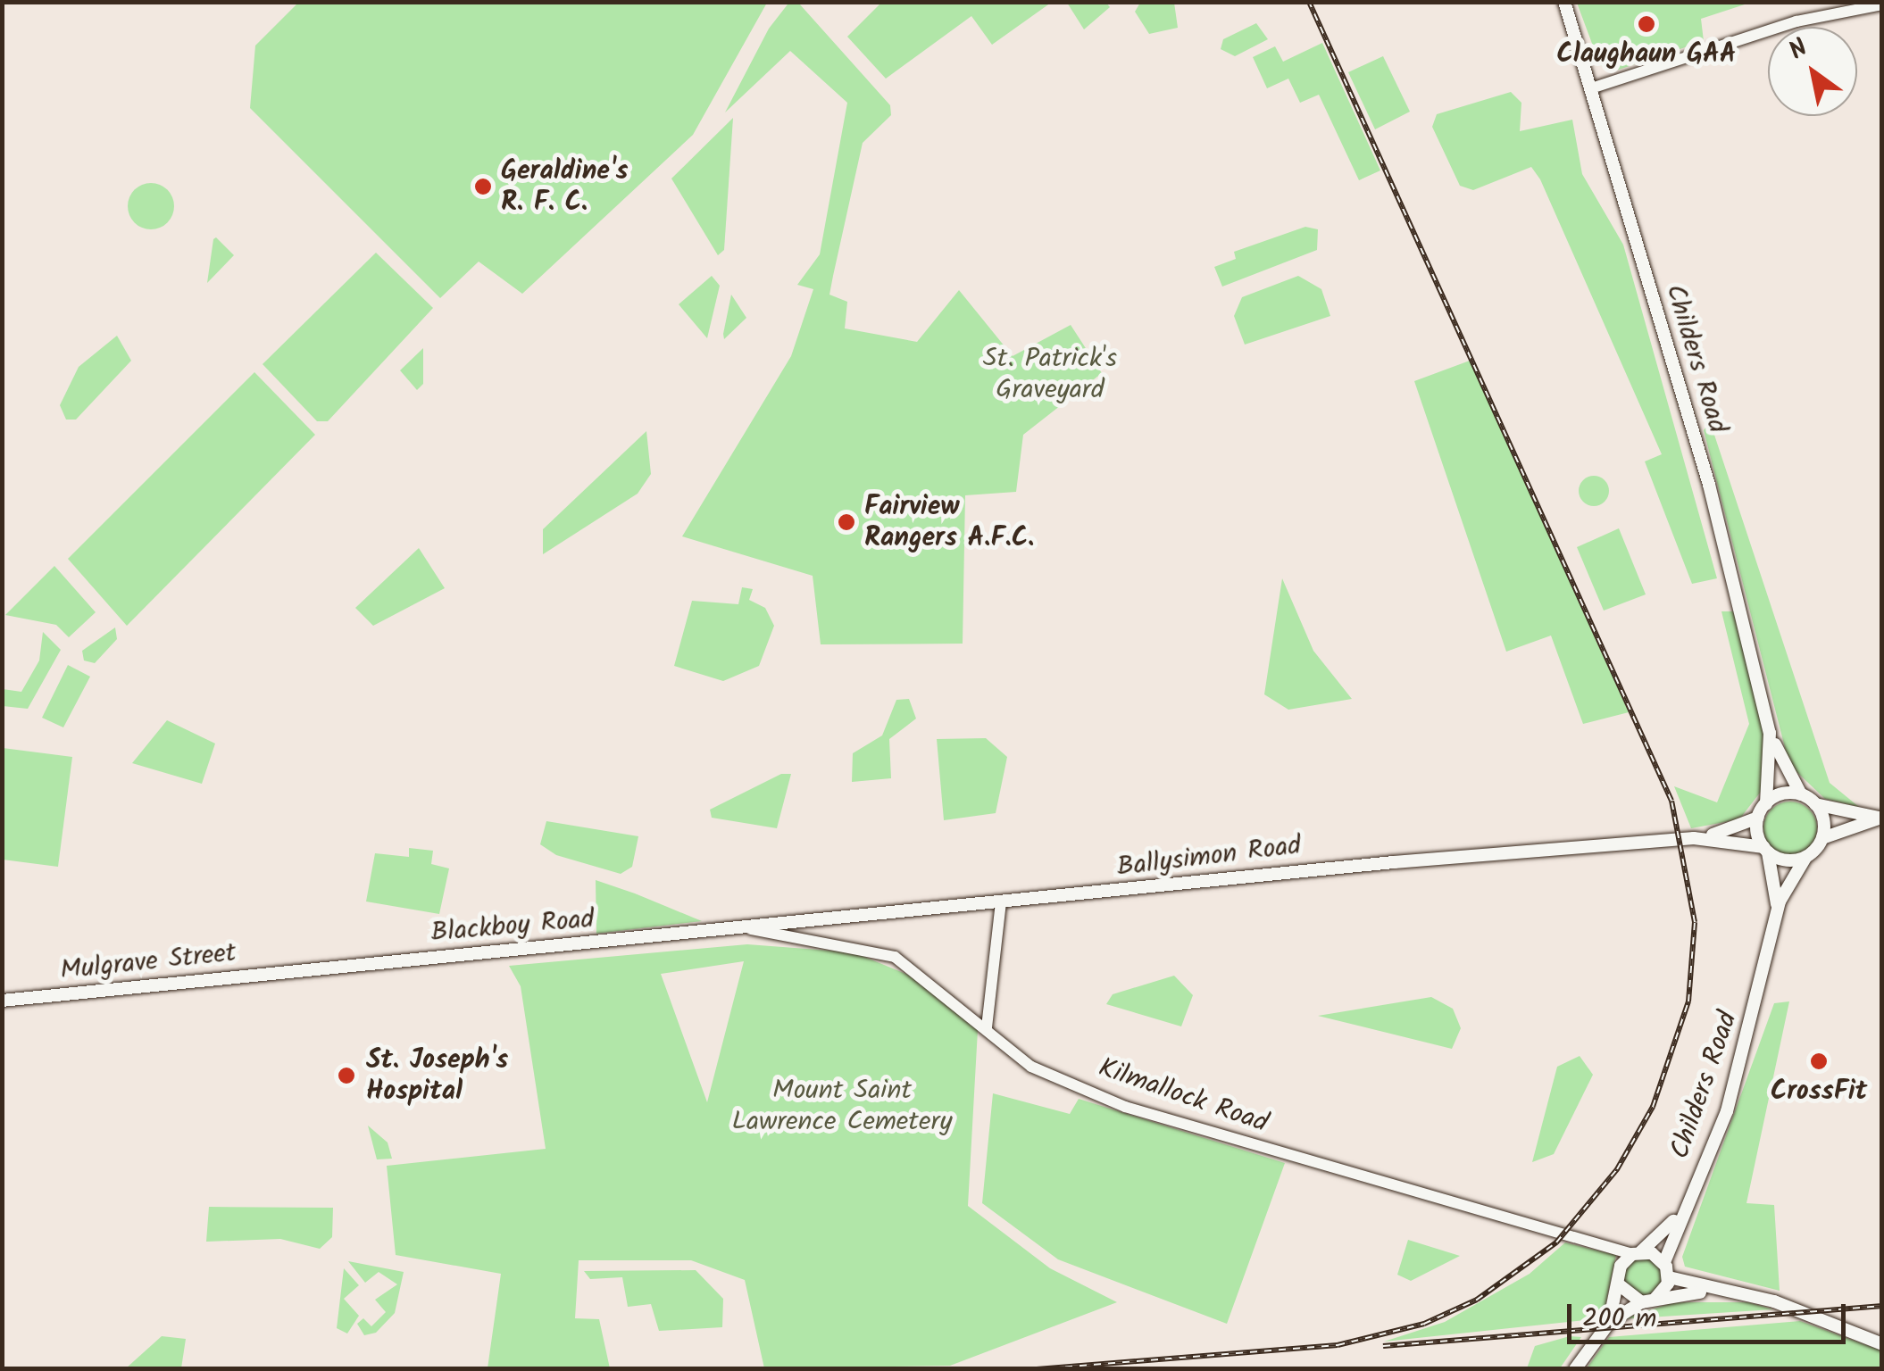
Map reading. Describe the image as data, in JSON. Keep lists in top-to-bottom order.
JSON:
{
  "streets": {
    "main road": [
      "Childers Road",
      "Ballysimon Road",
      "Blackboy Road",
      "Mulgrave Street"
    ],
    "street": ["Kilmallock Road"]
  },
  "crossings": [
    ["Childers Road", "Ballysimon Road"],
    ["Childers Road", "Kilmallock Road"],
    ["Ballysimon Road", "Blackboy Road"],
    ["Ballysimon Road", "Kilmallock Road"],
    ["Blackboy Road", "Mulgrave Street"]
  ],
  "parks": ["St. Patrick's Graveyard", "Mount Saint Lawrence Cemetery"],
  "places": [
    "Claughaun GAA",
    "Geraldine's R. F. C.",
    "Fairview Rangers A.F.C.",
    "CrossFit",
    "St. Joseph's Hospital"
  ],
  "scale_bar": "200 m",
  "north": "top left"
}
